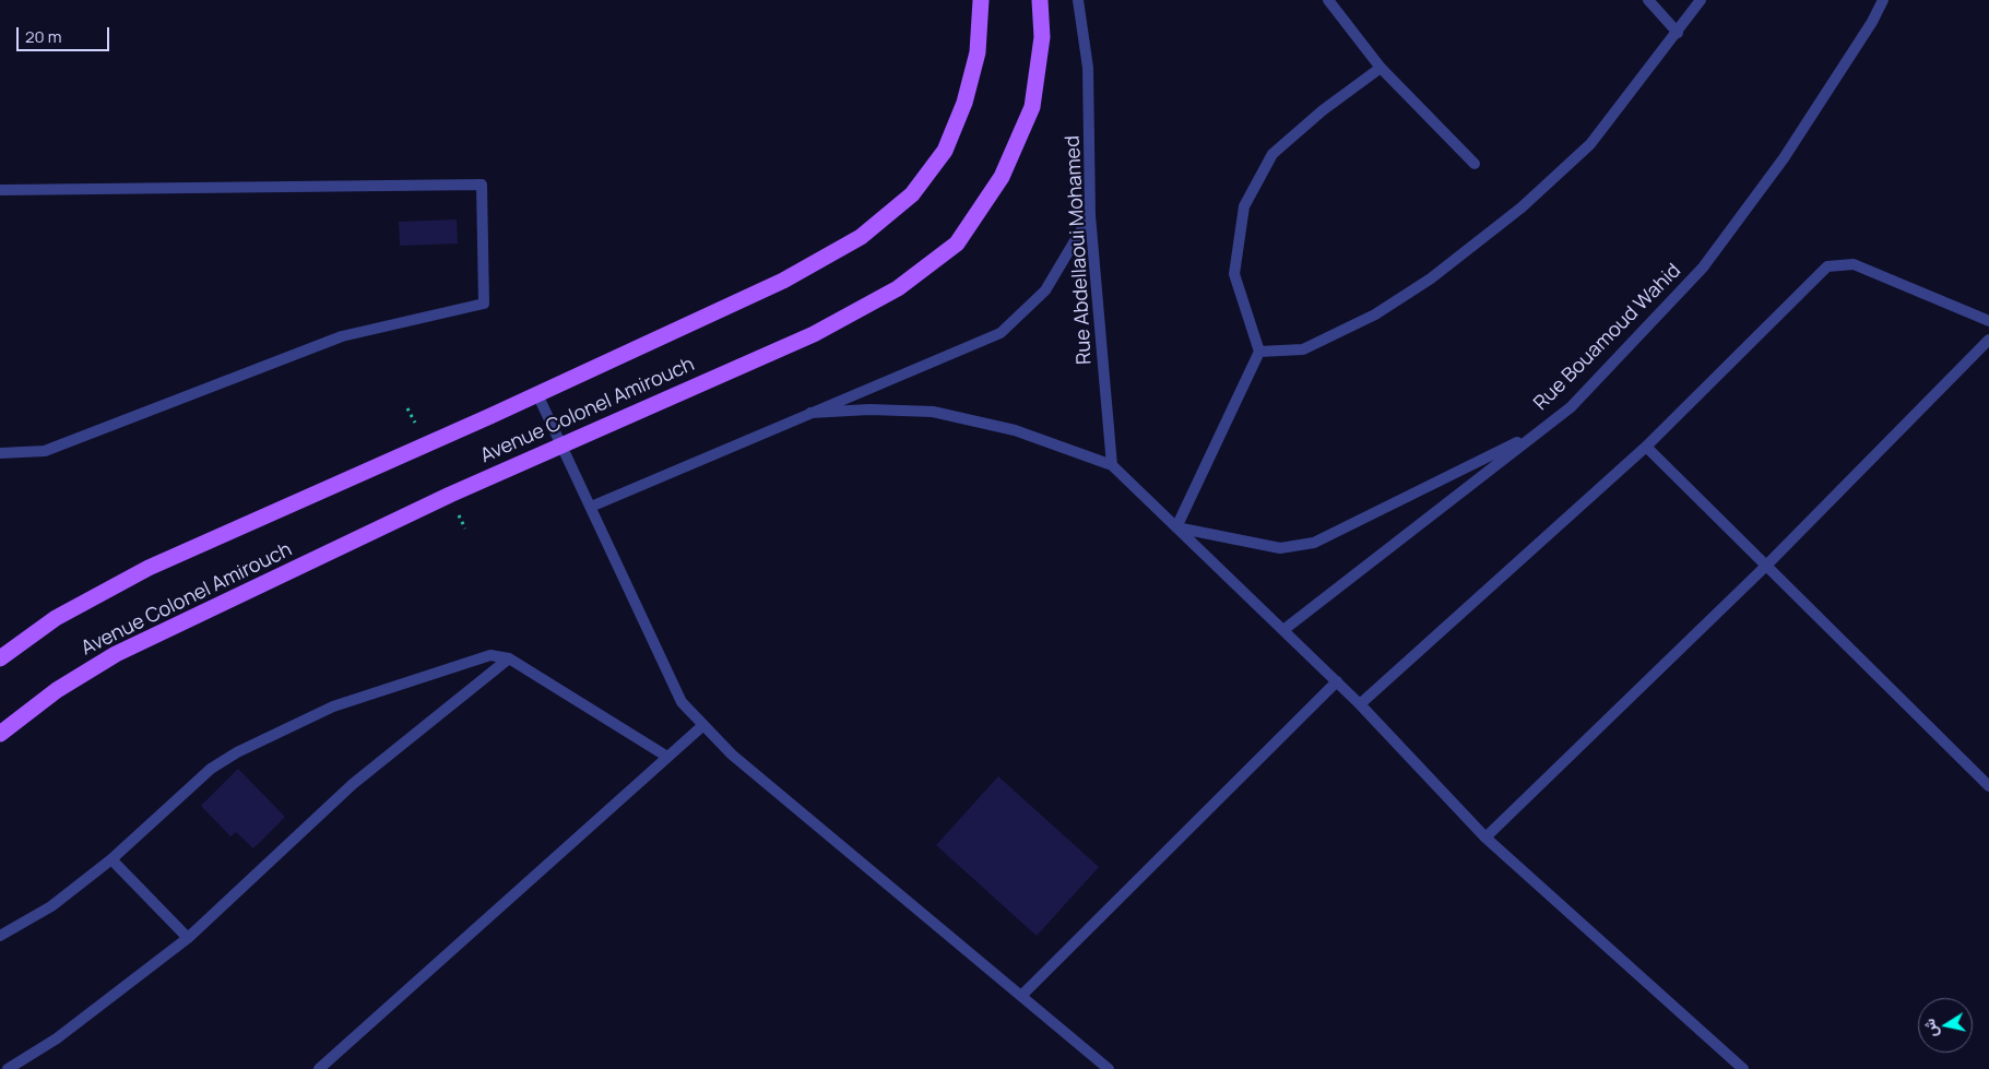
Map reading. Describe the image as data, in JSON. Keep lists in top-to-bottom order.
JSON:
{
  "streets": {
    "main road": ["Avenue Colonel Amirouch"],
    "street": ["Rue Abdellaoui Mohamed", "Rue Bouamoud Wahid"]
  },
  "scale_bar": "20 m",
  "north": "left"
}
